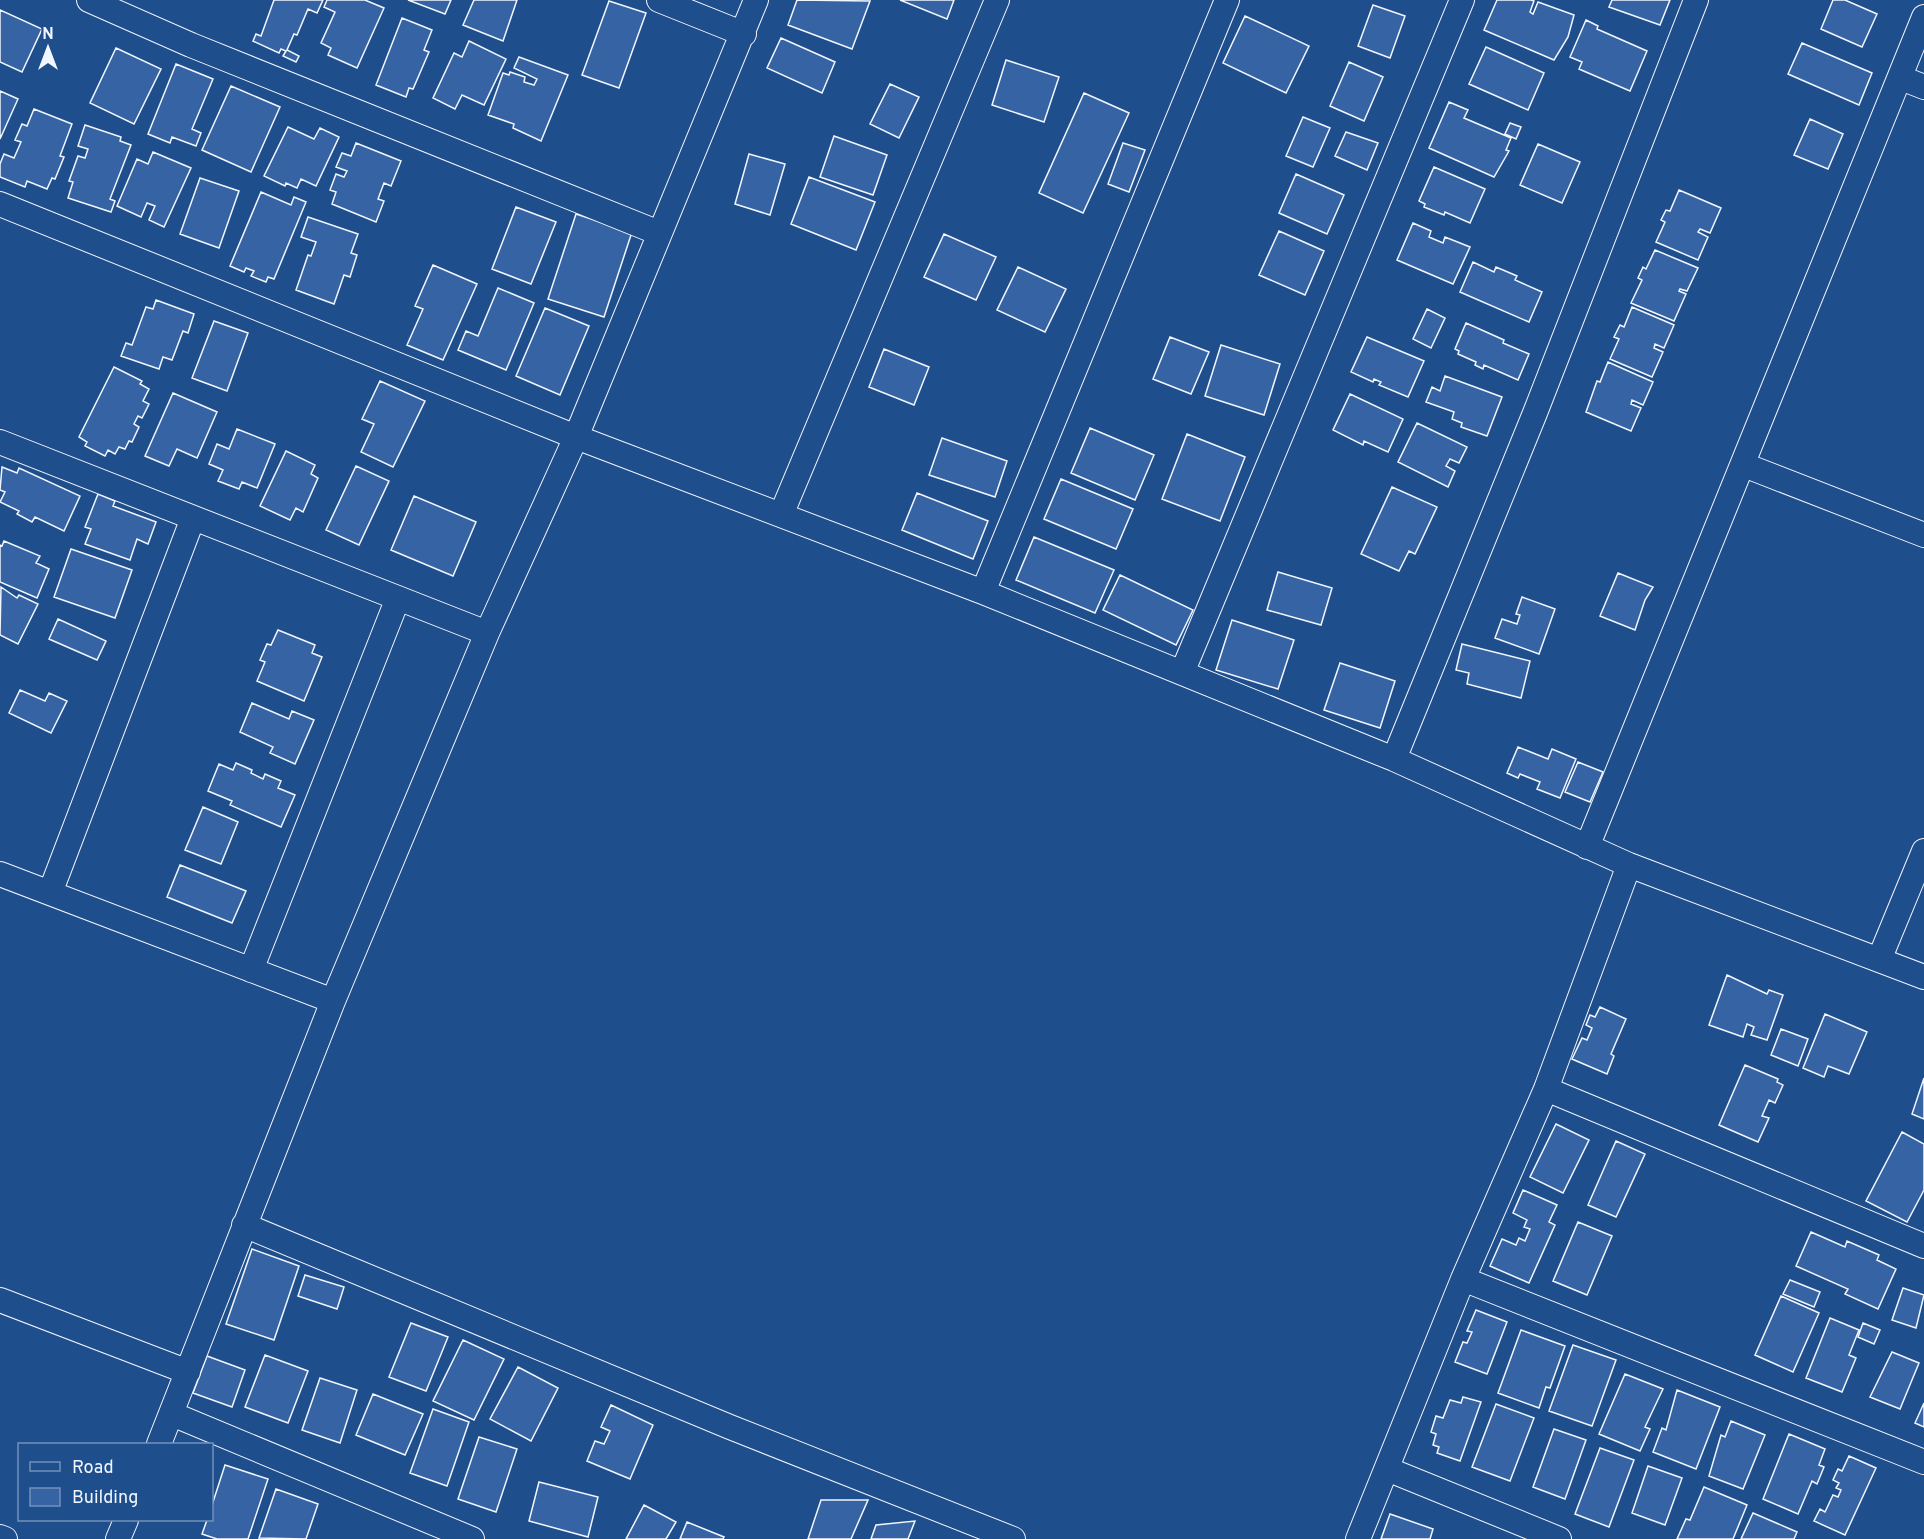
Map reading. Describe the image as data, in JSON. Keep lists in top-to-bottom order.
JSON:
{
  "legend": ["Road", "Building"],
  "north": "top"
}
